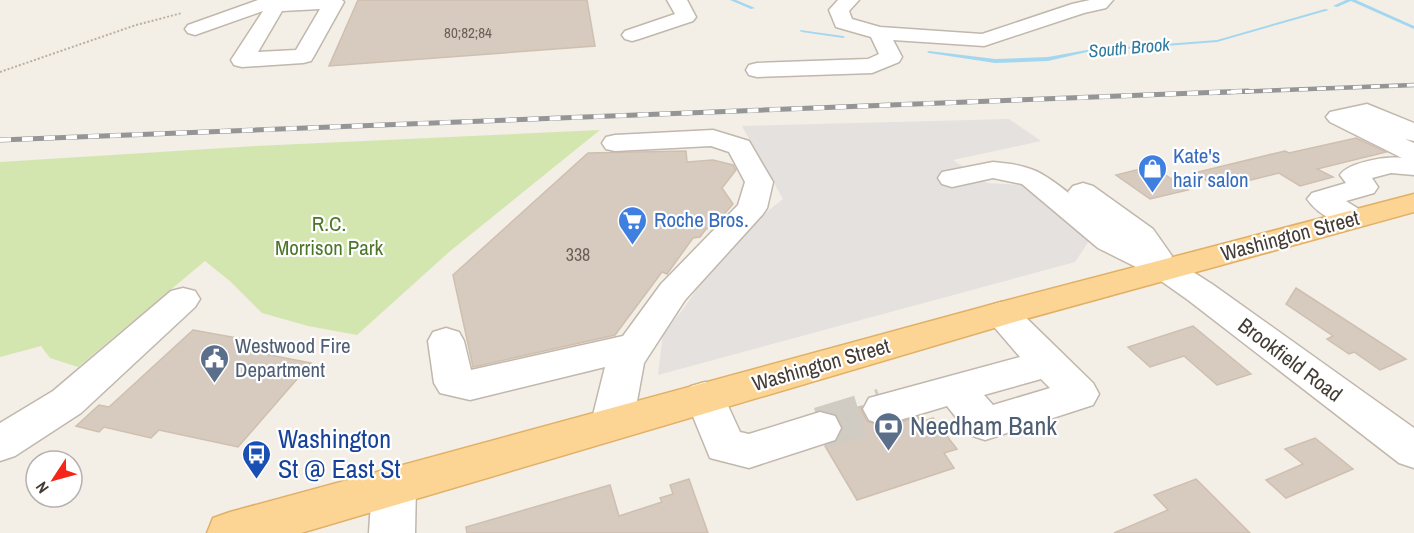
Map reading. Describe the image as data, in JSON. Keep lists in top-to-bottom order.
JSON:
{
  "streets": {
    "main road": ["Washington Street"],
    "street": ["Brookfield Road"]
  },
  "crossings": [
    ["Washington Street", "Brookfield Road"]
  ],
  "water": ["South Brook"],
  "parks": ["R.C. Morrison Park"],
  "places": {
    "shop": ["Kate's hair salon"],
    "supermarket": ["Roche Bros."],
    "public building": ["Westwood Fire Department"],
    "bank": ["Needham Bank"],
    "bus stop": ["Washington St @ East St"]
  },
  "house_numbers": ["80;82;84", "338"],
  "north": "bottom left"
}
